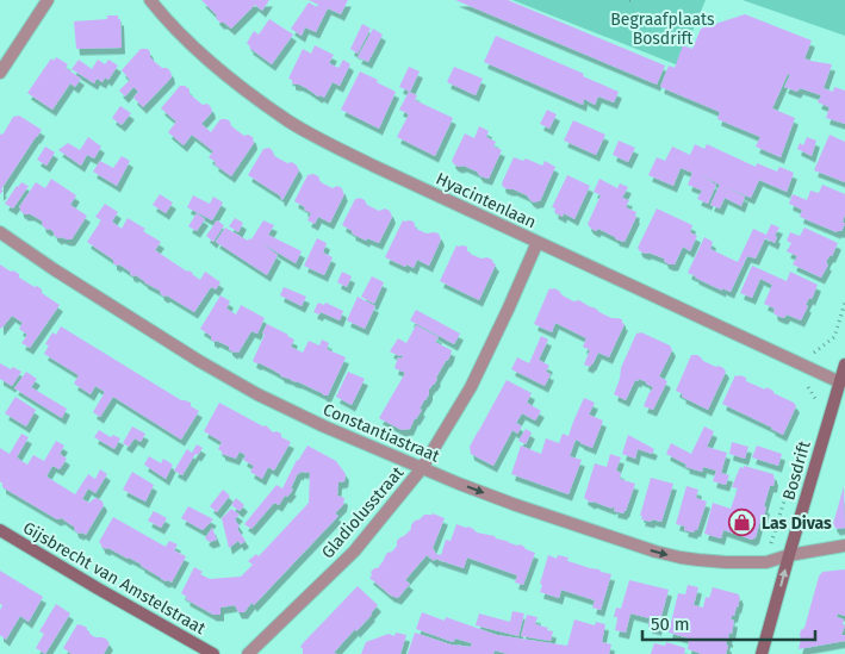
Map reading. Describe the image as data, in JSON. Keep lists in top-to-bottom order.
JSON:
{
  "streets": {
    "street": [
      "Hyacintenlaan",
      "Constantiastraat",
      "Bosdrift",
      "Gladiolusstraat",
      "Gijsbrecht van Amstelstraat"
    ]
  },
  "crossings": [
    ["Hyacintenlaan", "Bosdrift"],
    ["Hyacintenlaan", "Gladiolusstraat"],
    ["Constantiastraat", "Bosdrift"],
    ["Constantiastraat", "Gladiolusstraat"]
  ],
  "one_way": ["Constantiastraat"],
  "parks": ["Begraafplaats Bosdrift"],
  "places": {
    "shop": ["Las Divas"]
  },
  "scale_bar": "50 m"
}
